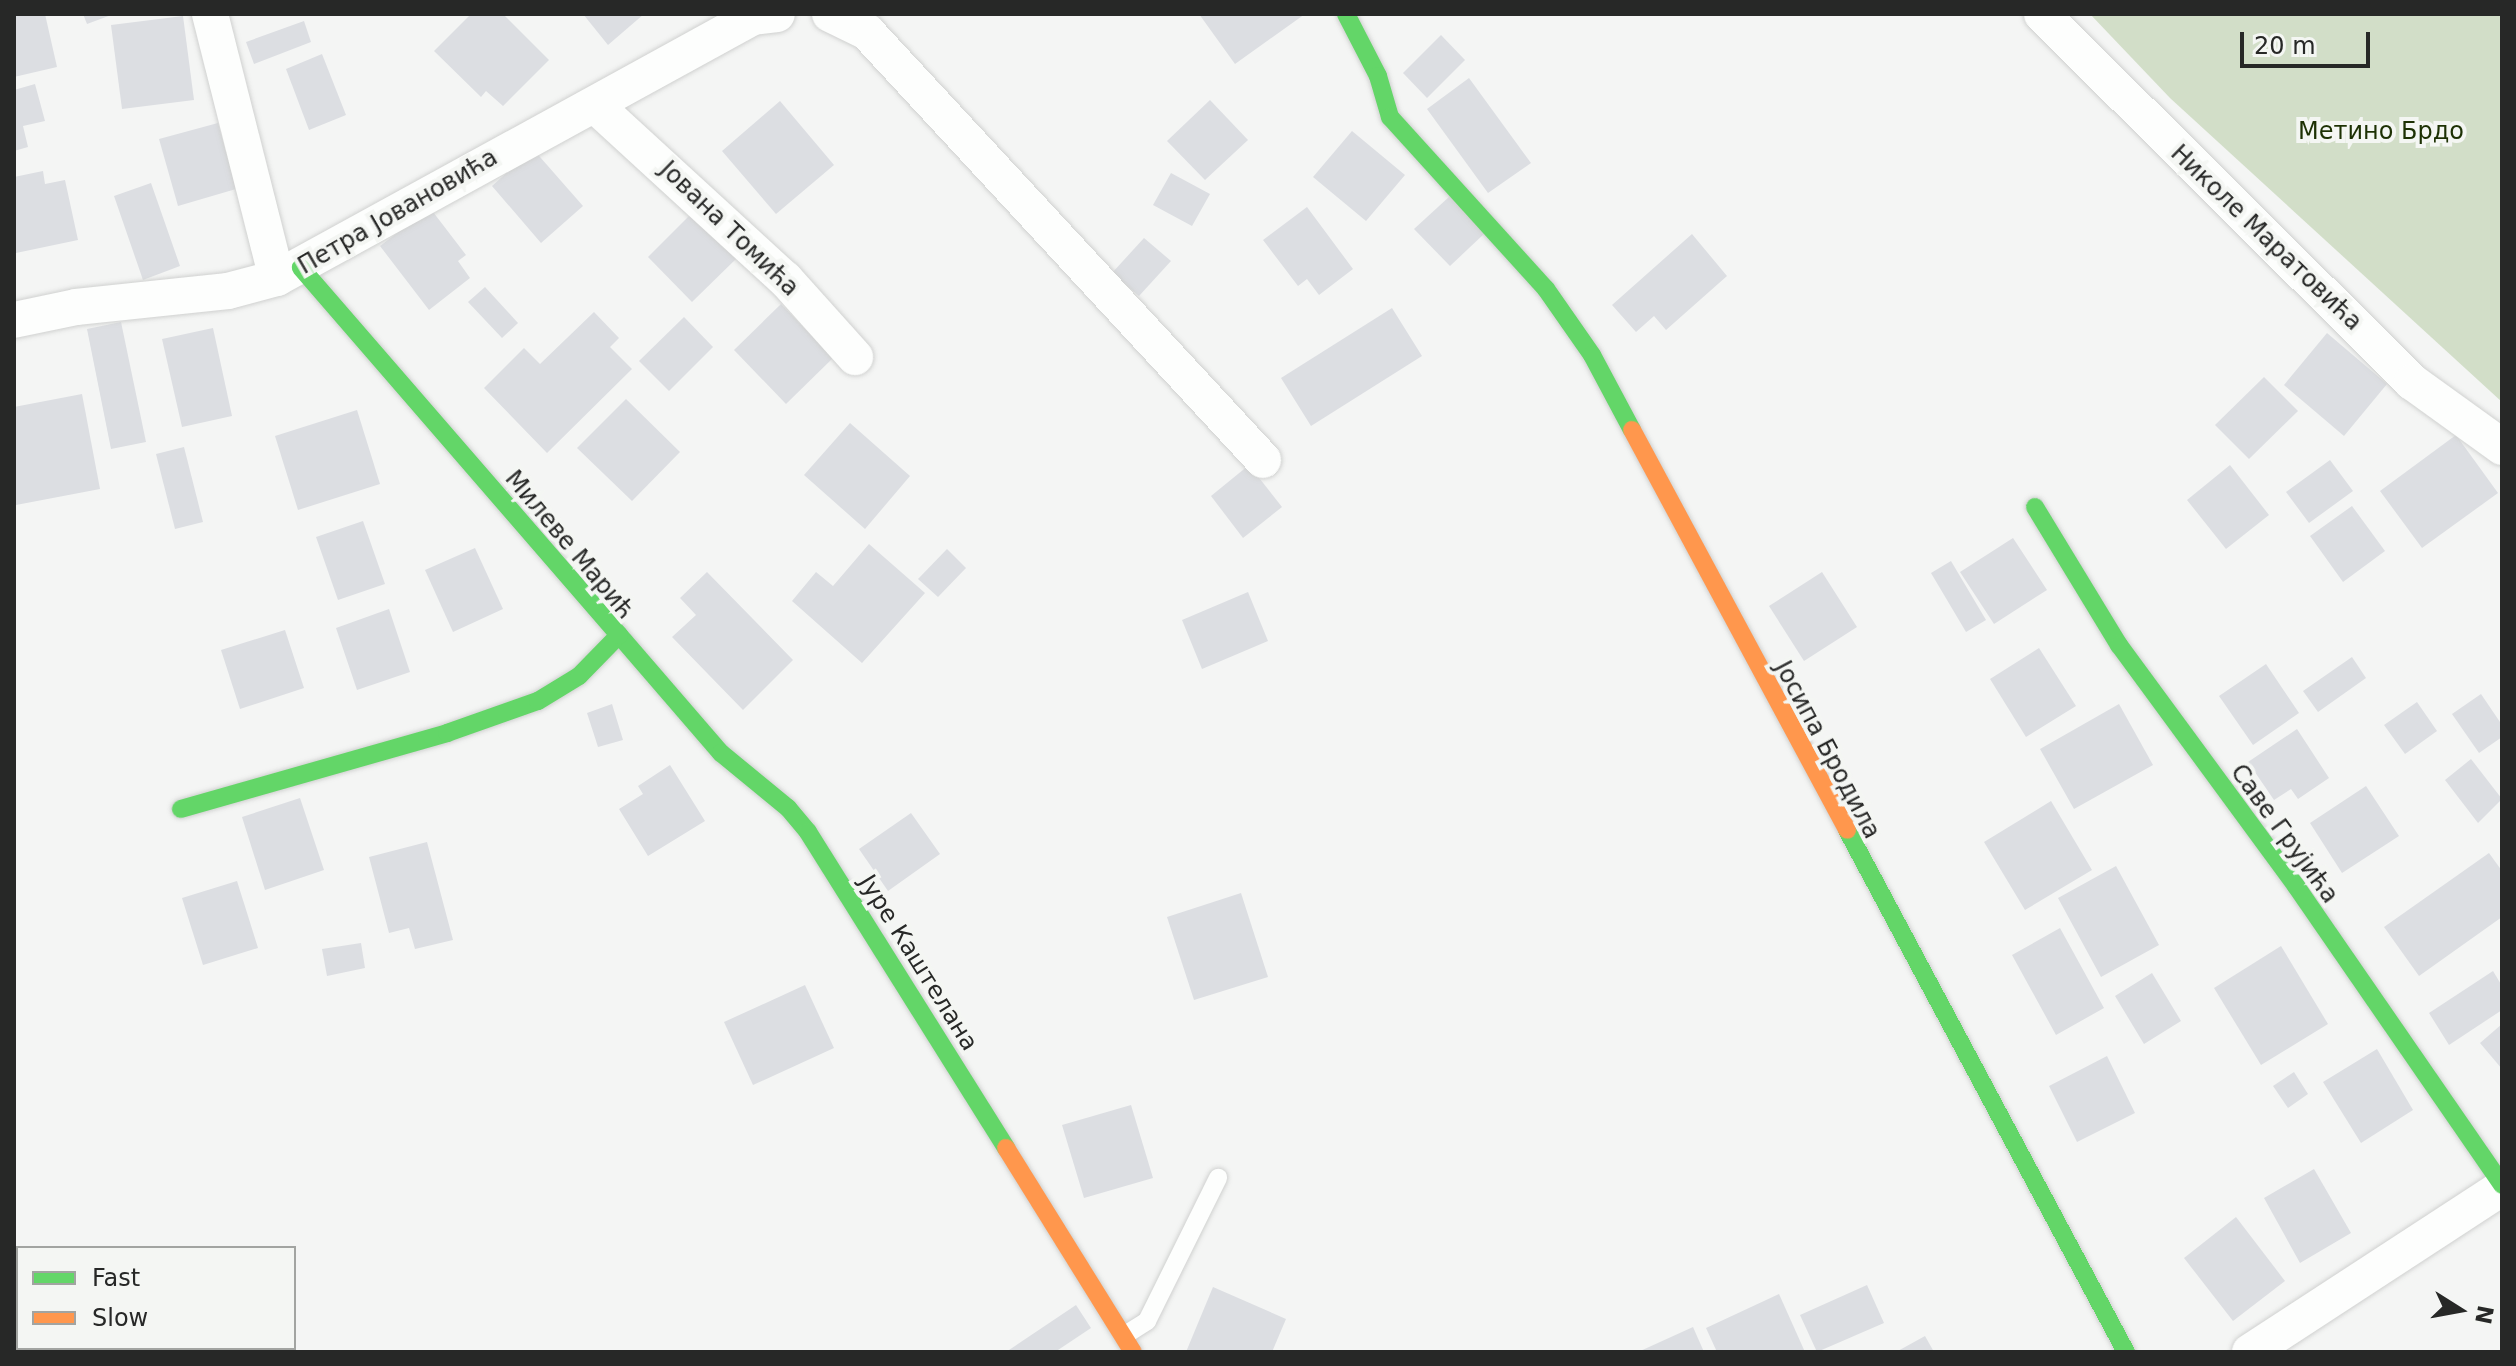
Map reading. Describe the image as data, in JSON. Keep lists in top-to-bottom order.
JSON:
{
  "streets": {
    "street": [
      "Петра Јовановића",
      "Јована Томића",
      "Николе Маратовића",
      "Милеве Марић",
      "Јосипа Бродила",
      "Саве Грујића",
      "Јуре Каштелана"
    ]
  },
  "crossings": [
    ["Петра Јовановића", "Јована Томића"],
    ["Петра Јовановића", "Милеве Марић"],
    ["Милеве Марић", "Јуре Каштелана"]
  ],
  "parks": ["Метино Брдо"],
  "legend": ["Fast", "Slow"],
  "scale_bar": "20 m",
  "north": "right"
}
